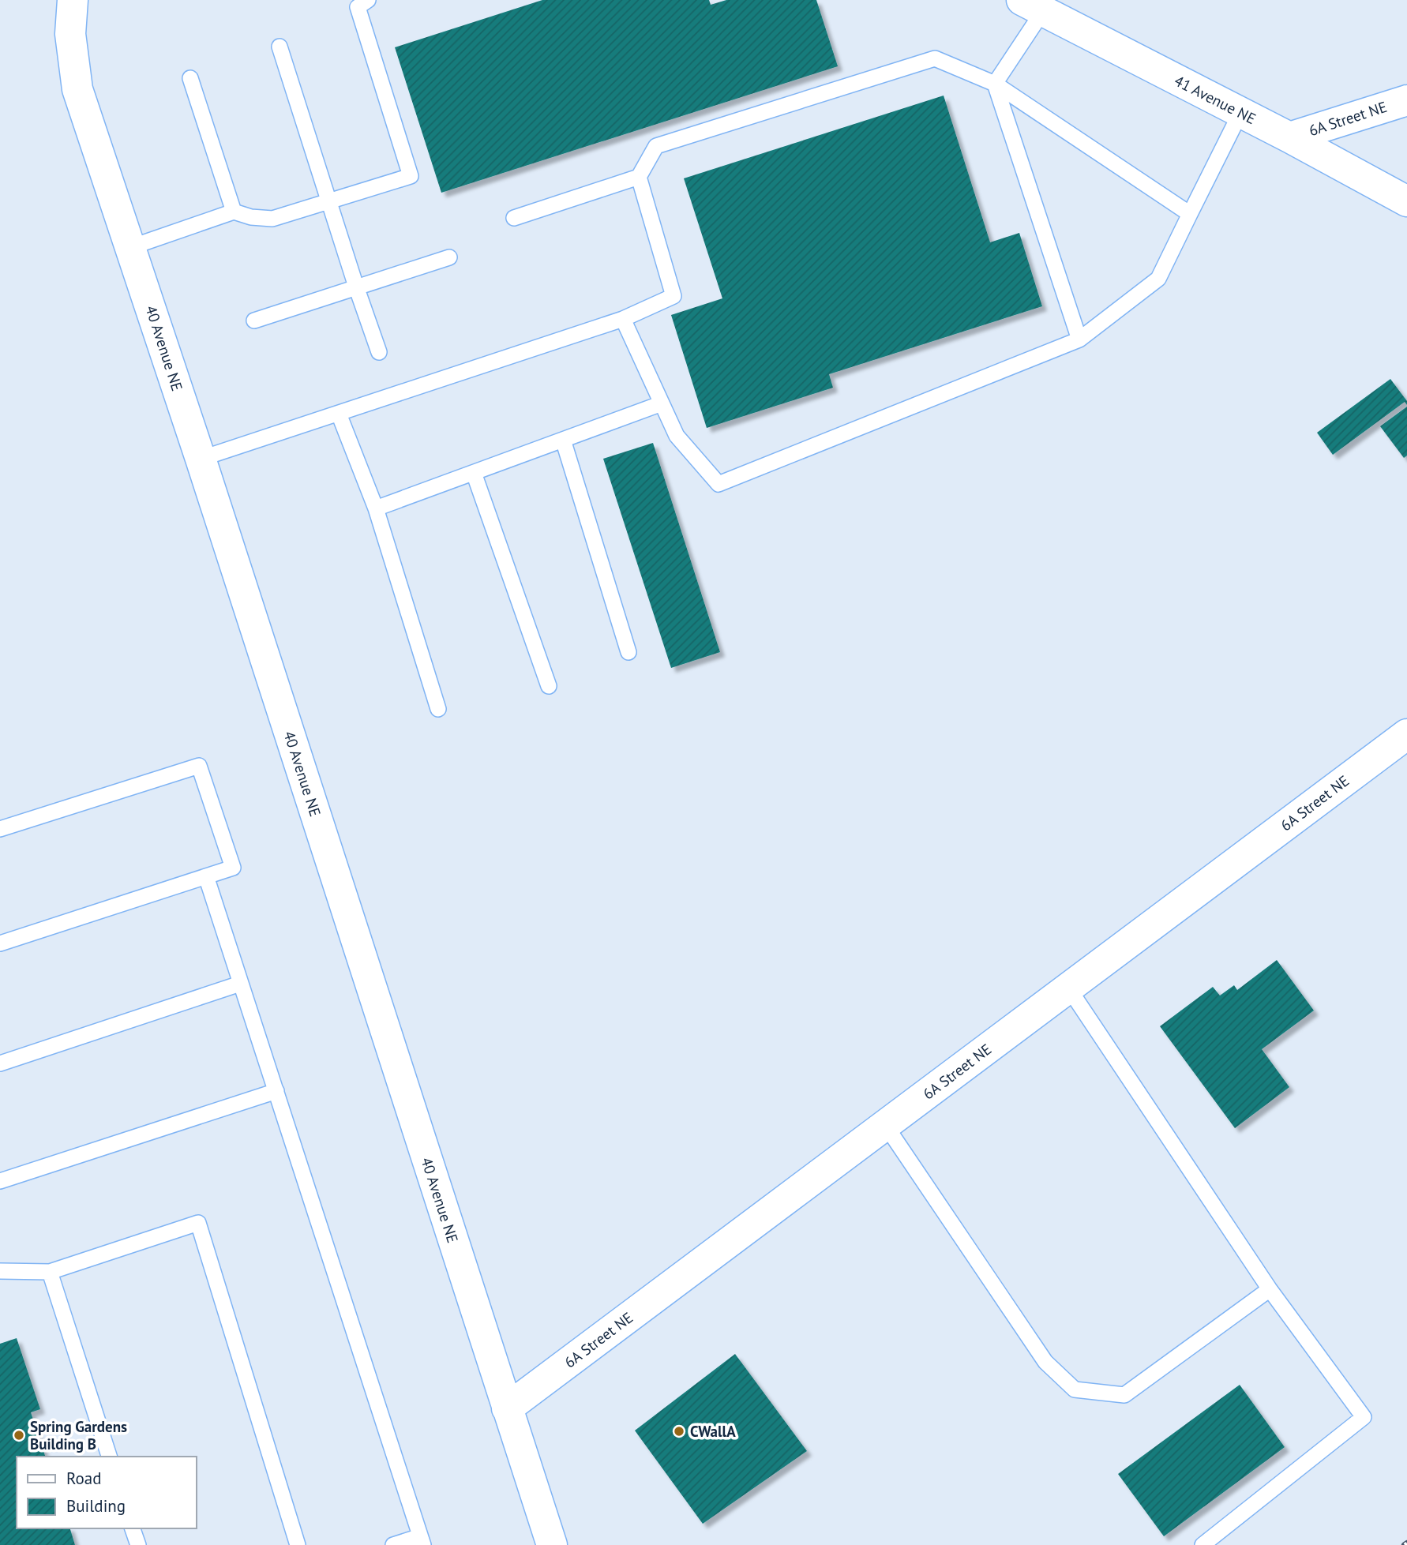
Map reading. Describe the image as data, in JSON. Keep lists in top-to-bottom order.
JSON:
{
  "streets": {
    "street": ["41 Avenue NE", "6A Street NE", "40 Avenue NE"]
  },
  "crossings": [
    ["41 Avenue NE", "6A Street NE"],
    ["6A Street NE", "40 Avenue NE"]
  ],
  "places": ["CWallA", "Spring Gardens Building B"],
  "legend": ["Road", "Building"]
}
